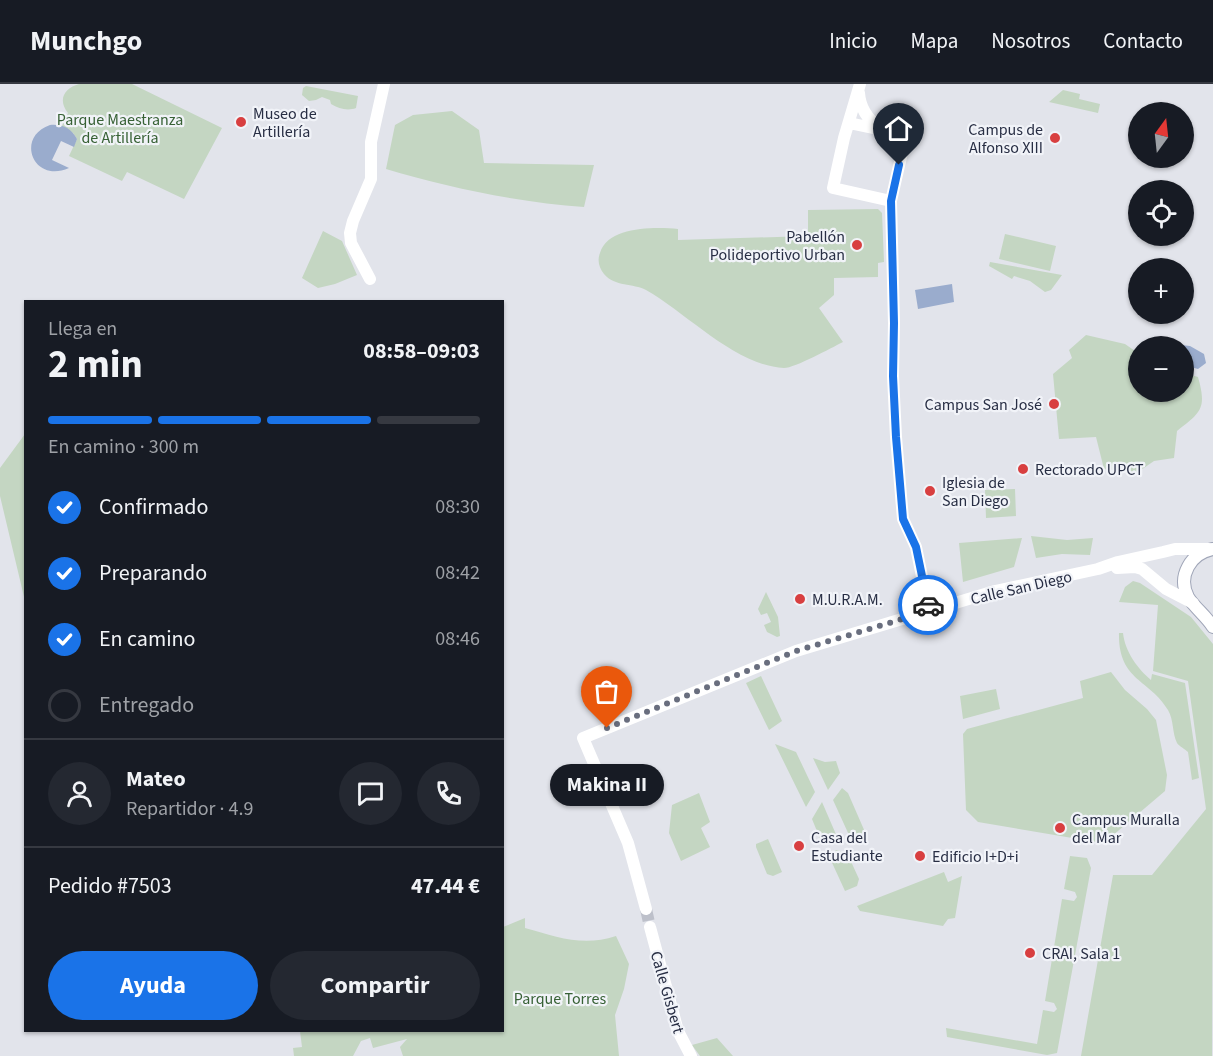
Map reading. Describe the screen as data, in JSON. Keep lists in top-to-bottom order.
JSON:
{
  "streets": {
    "street": ["Calle San Diego", "Calle Gisbert"]
  },
  "parks": ["Parque Maestranza de Artillería", "Parque Torres"],
  "places": [
    "Museo de Artillería",
    "Campus de Alfonso XIII",
    "Pabellón Polideportivo Urban",
    "Campus San José",
    "Rectorado UPCT",
    "Iglesia de San Diego",
    "M.U.R.A.M.",
    "Makina II",
    "Campus Muralla del Mar",
    "Casa del Estudiante",
    "Edificio I+D+i",
    "CRAI, Sala 1"
  ],
  "north": "top",
  "page": {
    "header": "Munchgo",
    "nav": [
      "Inicio",
      "Mapa",
      "Nosotros",
      "Contacto"
    ],
    "map_buttons": ["+", "−"],
    "heading": ["2 min", "Llega en", "08:58–09:03"],
    "panel": [
      "Mateo",
      "Repartidor · 4.9",
      "Pedido #7503",
      "47.44 €"
    ],
    "bar": "En camino · 300 m",
    "list": [
      ["Confirmado", "08:30"],
      ["Preparando", "08:42"],
      ["En camino", "08:46"],
      "Entregado"
    ],
    "bubble": "Makina II",
    "buttons": ["Ayuda", "Compartir"]
  }
}
